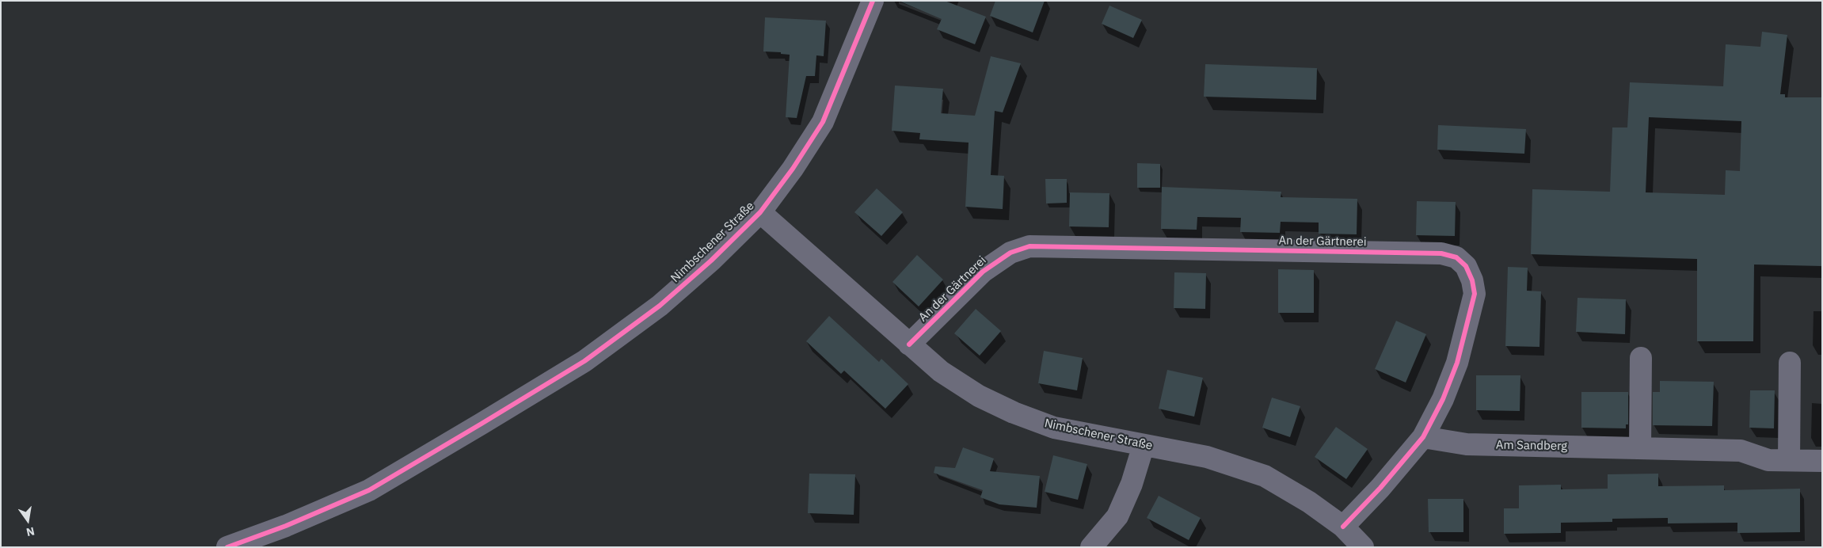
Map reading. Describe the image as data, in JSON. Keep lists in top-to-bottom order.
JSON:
{
  "streets": {
    "street": ["An der Gärtnerei", "Nimbschener Straße", "Am Sandberg"]
  },
  "crossings": [
    ["An der Gärtnerei", "Nimbschener Straße"],
    ["An der Gärtnerei", "Am Sandberg"]
  ],
  "north": "bottom"
}
